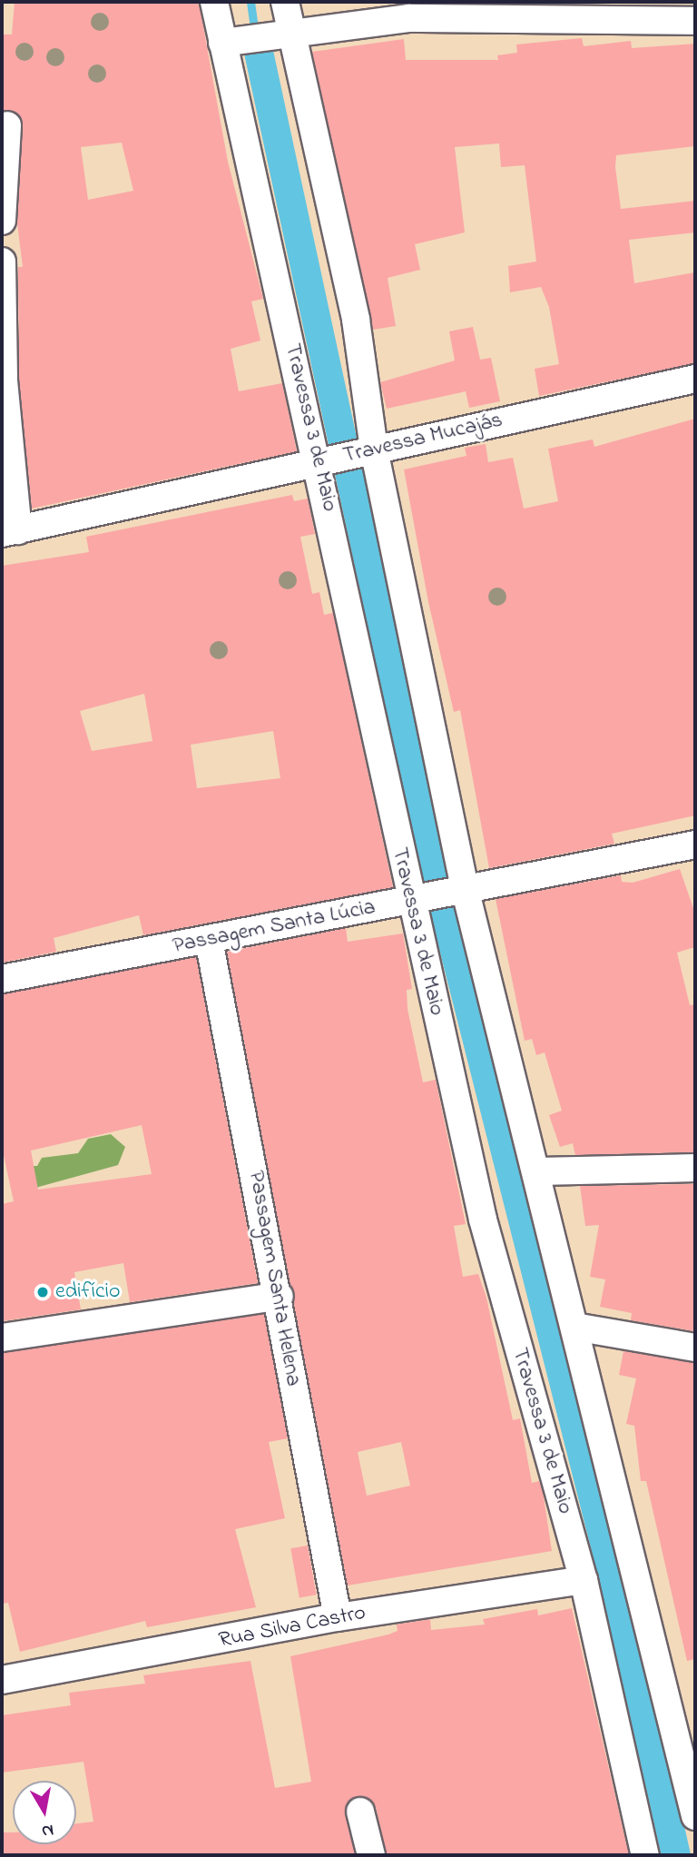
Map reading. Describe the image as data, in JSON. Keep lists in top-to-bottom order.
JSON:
{
  "streets": {
    "street": [
      "Travessa 3 de Maio",
      "Travessa Mucajás",
      "Passagem Santa Lúcia",
      "Passagem Santa Helena",
      "Rua Silva Castro"
    ]
  },
  "crossings": [
    ["Travessa 3 de Maio", "Travessa Mucajás"],
    ["Travessa 3 de Maio", "Passagem Santa Lúcia"],
    ["Travessa 3 de Maio", "Rua Silva Castro"],
    ["Passagem Santa Lúcia", "Passagem Santa Helena"],
    ["Passagem Santa Helena", "Rua Silva Castro"]
  ],
  "places": ["edifício"],
  "north": "bottom"
}
